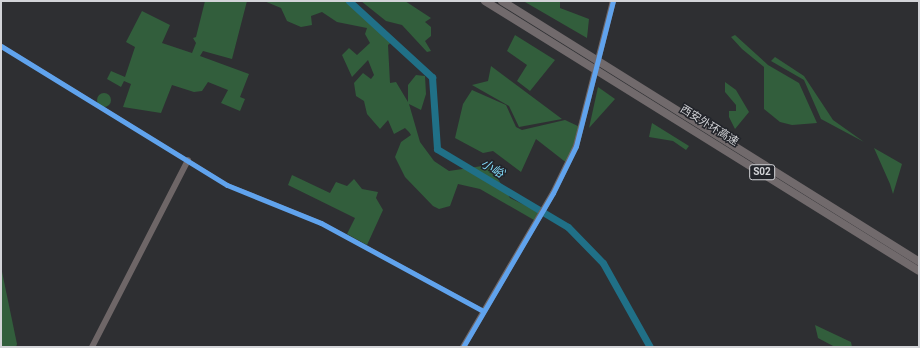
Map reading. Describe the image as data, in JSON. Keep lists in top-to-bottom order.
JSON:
{
  "streets": {
    "highway": ["西安外环高速", "S02"]
  },
  "water": ["小峪"]
}
